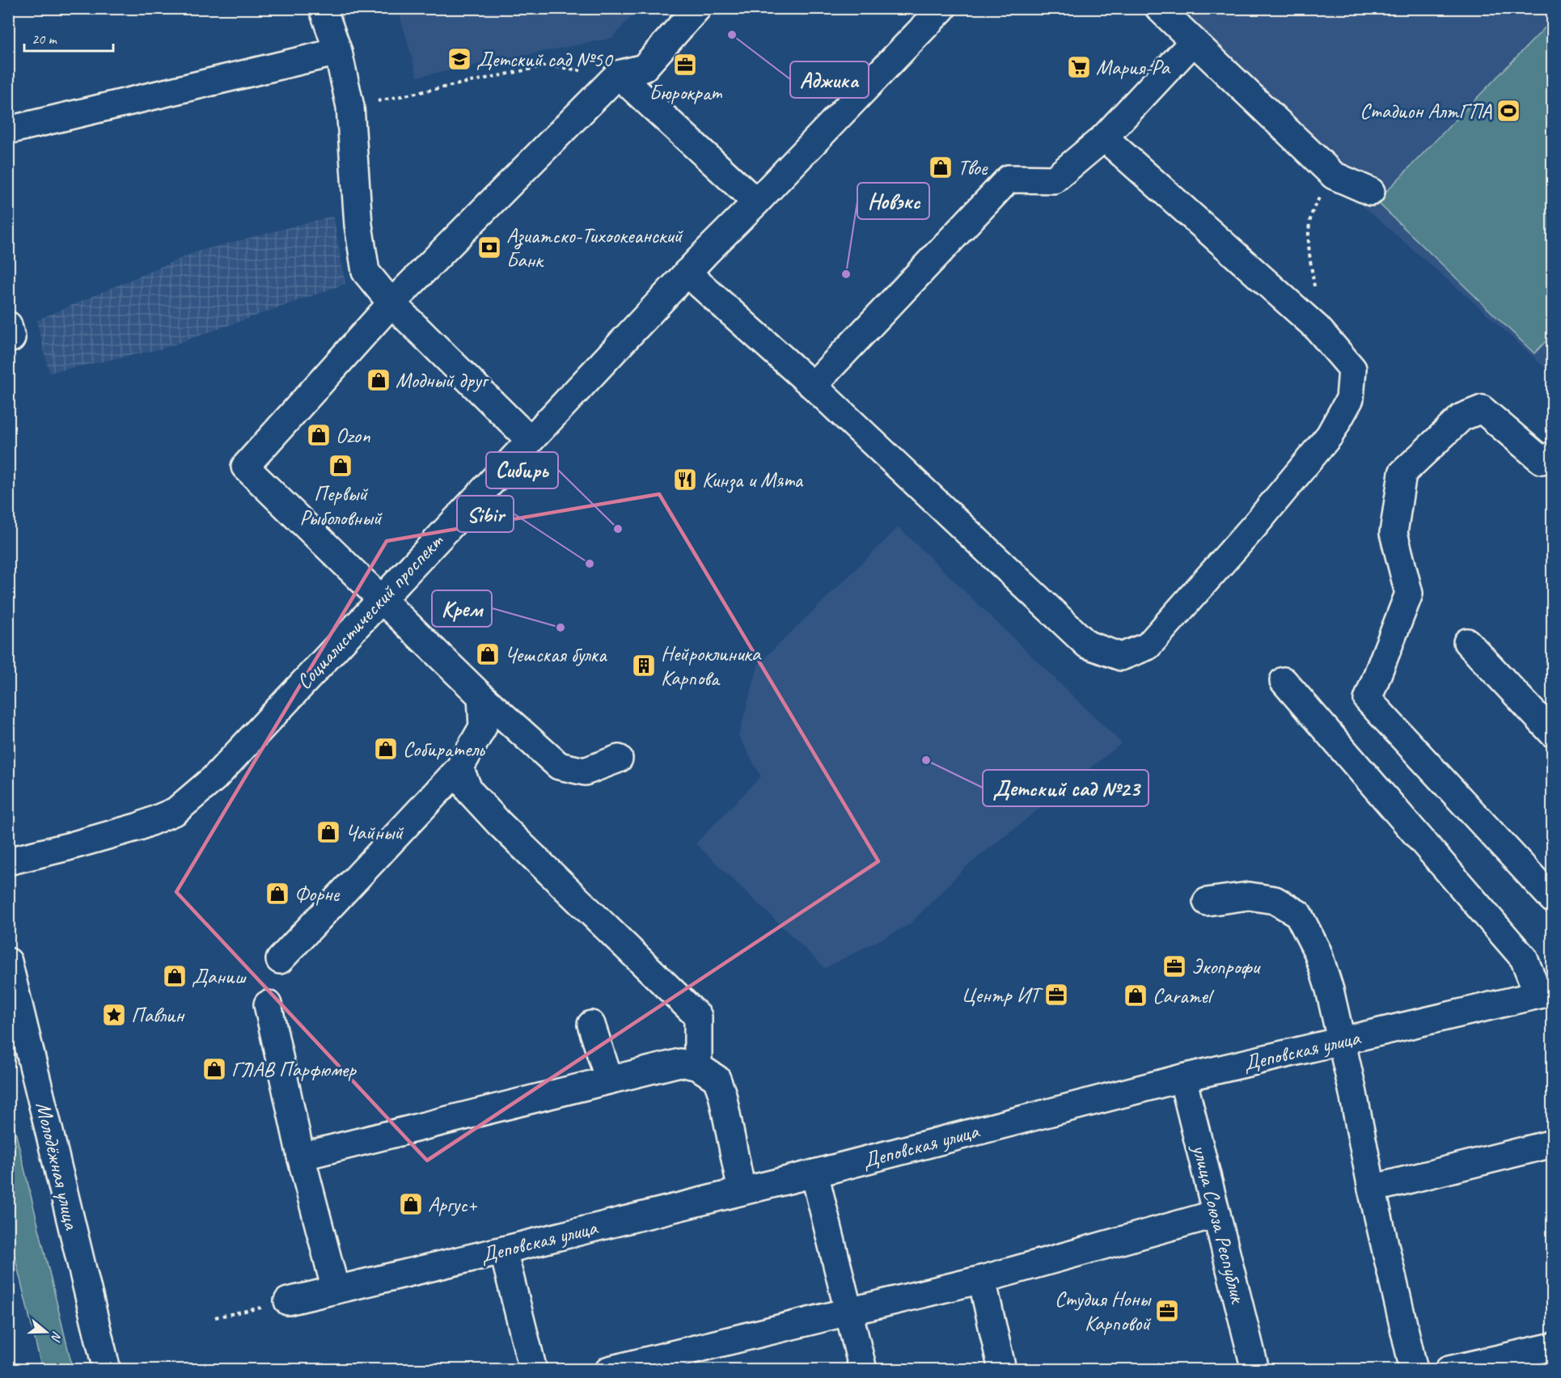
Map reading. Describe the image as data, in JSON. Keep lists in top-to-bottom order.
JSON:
{
  "streets": {
    "street": [
      "Социалистический проспект",
      "Деповская улица",
      "Молодёжная улица",
      "улица Союза Республик"
    ]
  },
  "crossings": [
    ["Деповская улица", "улица Союза Республик"]
  ],
  "places": {
    "other": [
      "Аджика",
      "Новэкс",
      "Сибирь",
      "Sibir",
      "Крем",
      "Детский сад №23"
    ],
    "school or university": ["Детский сад №50"],
    "office": [
      "Бюрократ",
      "Экопрофи",
      "Центр ИТ",
      "Студия Ноны Карповой"
    ],
    "supermarket": ["Мария-Ра"],
    "sports": ["Стадион АлтГПА"],
    "shop": [
      "Твое",
      "Модный друг",
      "Ozon",
      "Первый Рыболовный",
      "Чешская булка",
      "Собиратель",
      "Чайный",
      "Форне",
      "Даниш",
      "Caramel",
      "ГЛАВ Парфюмер",
      "Аргус+"
    ],
    "bank": ["Азиатско-Тихоокеанский Банк"],
    "restaurant": ["Кинза и Мята"],
    "building": ["Нейроклиника Карпова"],
    "place": ["Павлин"]
  },
  "scale_bar": "20 m",
  "north": "right"
}
